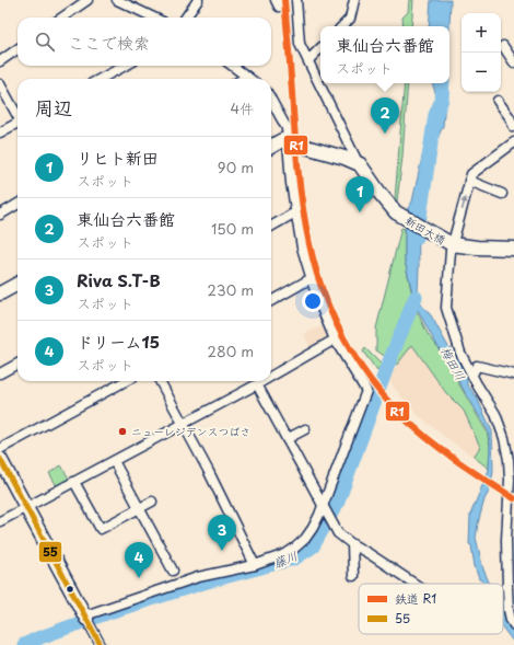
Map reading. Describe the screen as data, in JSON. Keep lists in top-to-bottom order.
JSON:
{
  "streets": {
    "street": ["新田大橋"]
  },
  "water": ["梅田川", "藤川"],
  "places": ["ニューレジデンスつばさ"],
  "lines": ["rail line R1", "transit line 55"],
  "legend": ["鉄道 R1", "55"],
  "page": {
    "map_buttons": ["+", "−"],
    "search": "ここで検索",
    "popup": ["東仙台六番館", "スポット"],
    "heading": ["周辺", "4件"],
    "pins": [
      "2",
      "1",
      "3",
      "4"
    ],
    "list": [
      {
        "mark": "1",
        "name": "リヒト新田",
        "note": "スポット",
        "value": "90 m"
      },
      {
        "mark": "2",
        "name": "東仙台六番館",
        "note": "スポット",
        "value": "150 m"
      },
      {
        "mark": "3",
        "name": "Riva S.T-B",
        "note": "スポット",
        "value": "230 m"
      },
      {
        "mark": "4",
        "name": "ドリーム15",
        "note": "スポット",
        "value": "280 m"
      }
    ]
  }
}
